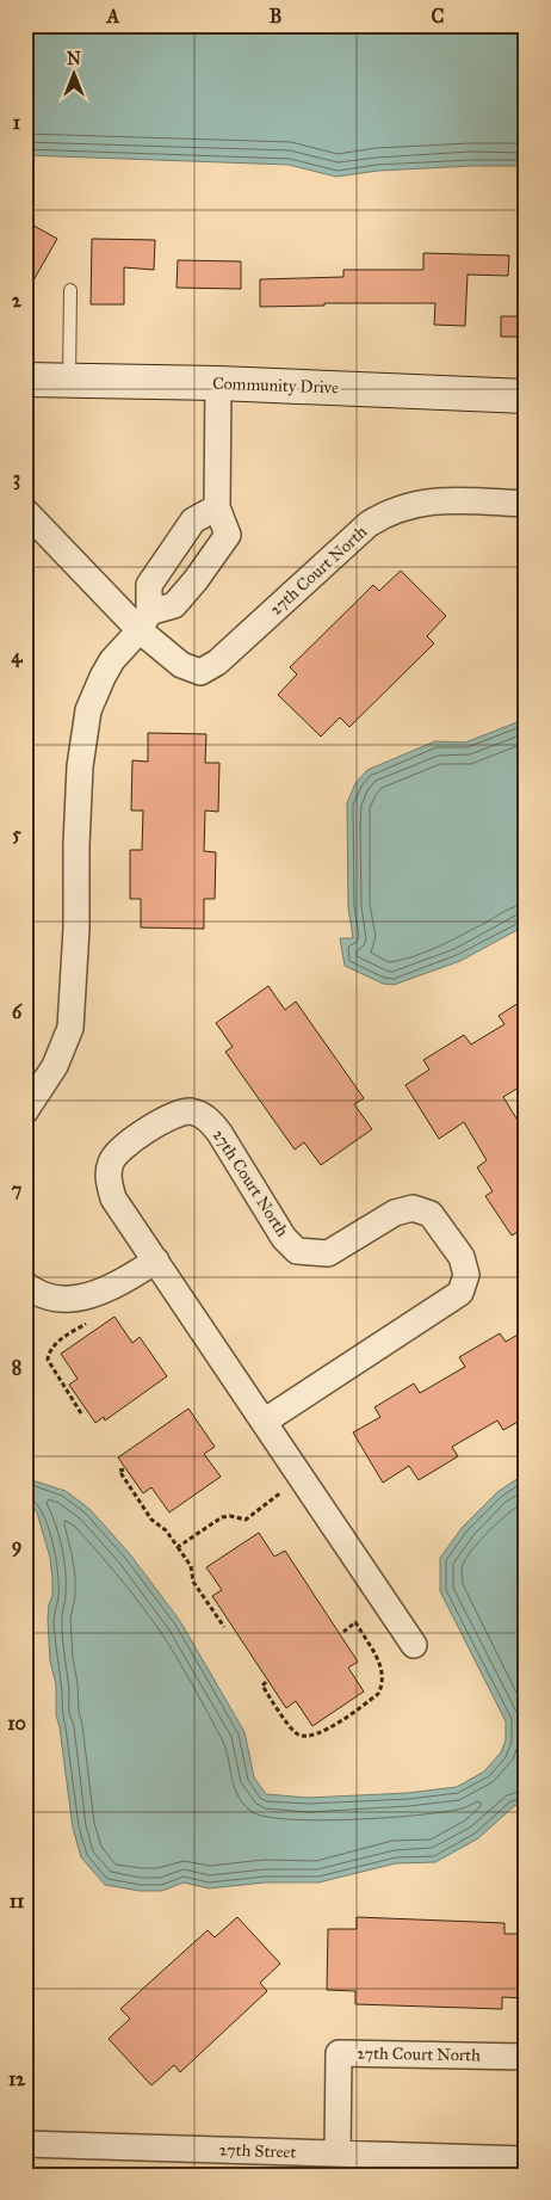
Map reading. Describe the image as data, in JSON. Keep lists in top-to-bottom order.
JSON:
{
  "streets": {
    "street": ["Community Drive", "27th Court North", "27th Street"]
  },
  "crossings": [
    ["27th Court North", "27th Street"]
  ],
  "north": "top",
  "grid": {
    "columns": ["A", "B", "C"],
    "rows": [
      "1",
      "2",
      "3",
      "4",
      "5",
      "6",
      "7",
      "8",
      "9",
      "10",
      "11",
      "12"
    ]
  }
}
